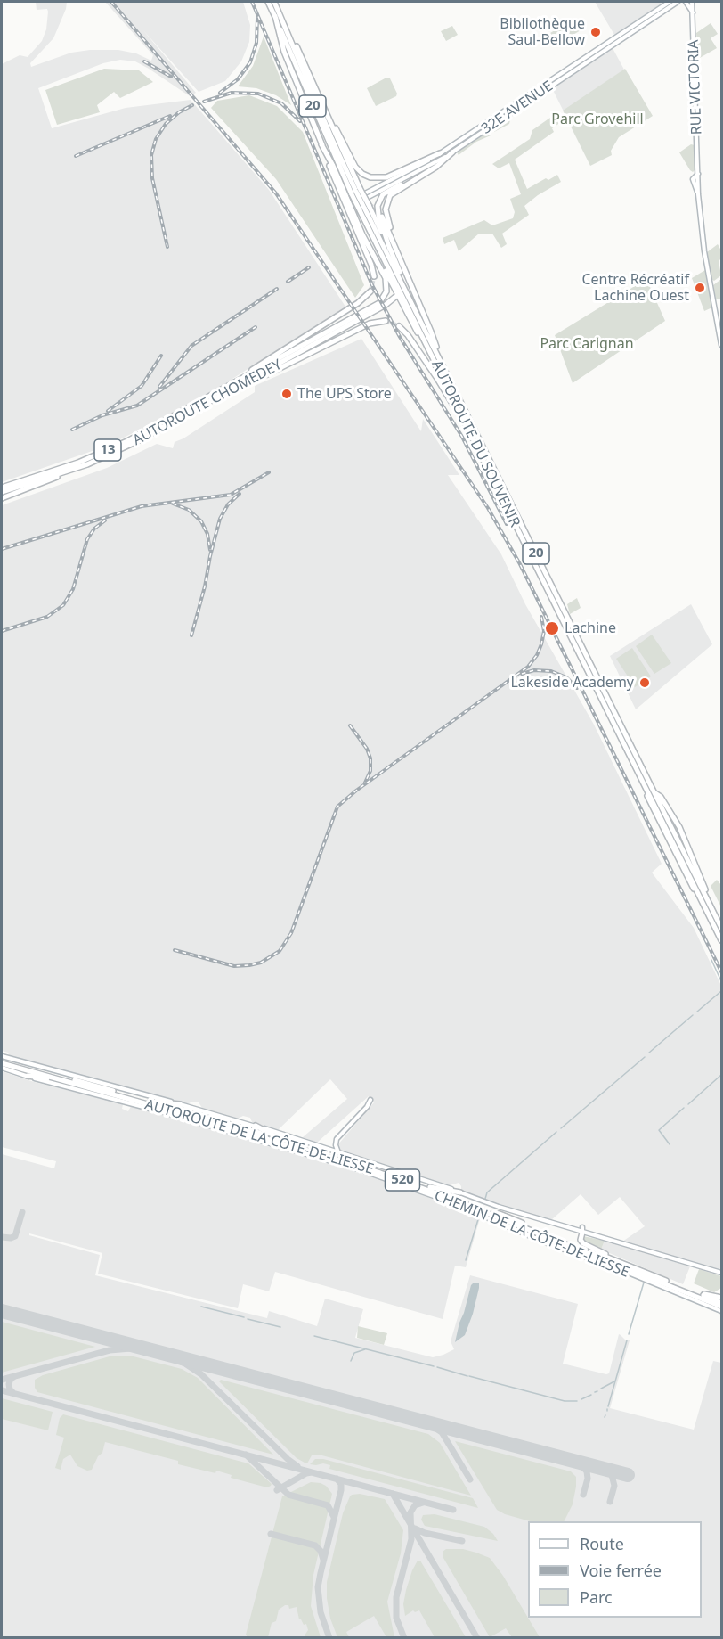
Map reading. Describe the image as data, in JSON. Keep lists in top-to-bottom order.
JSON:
{
  "streets": {
    "highway": [
      "20",
      "AUTOROUTE CHOMEDEY",
      "AUTOROUTE DU SOUVENIR",
      "13",
      "AUTOROUTE DE LA CÔTE-DE-LIESSE",
      "520"
    ],
    "main road": ["RUE VICTORIA", "32E AVENUE", "CHEMIN DE LA CÔTE-DE-LIESSE"]
  },
  "crossings": [
    ["32E AVENUE", "AUTOROUTE DU SOUVENIR"],
    ["AUTOROUTE DE LA CÔTE-DE-LIESSE", "CHEMIN DE LA CÔTE-DE-LIESSE"]
  ],
  "parks": ["Parc Grovehill", "Parc Carignan"],
  "places": [
    "Bibliothèque Saul-Bellow",
    "Centre Récréatif Lachine Ouest",
    "The UPS Store",
    "Lachine",
    "Lakeside Academy"
  ],
  "legend": ["Route", "Voie ferrée", "Parc"]
}
